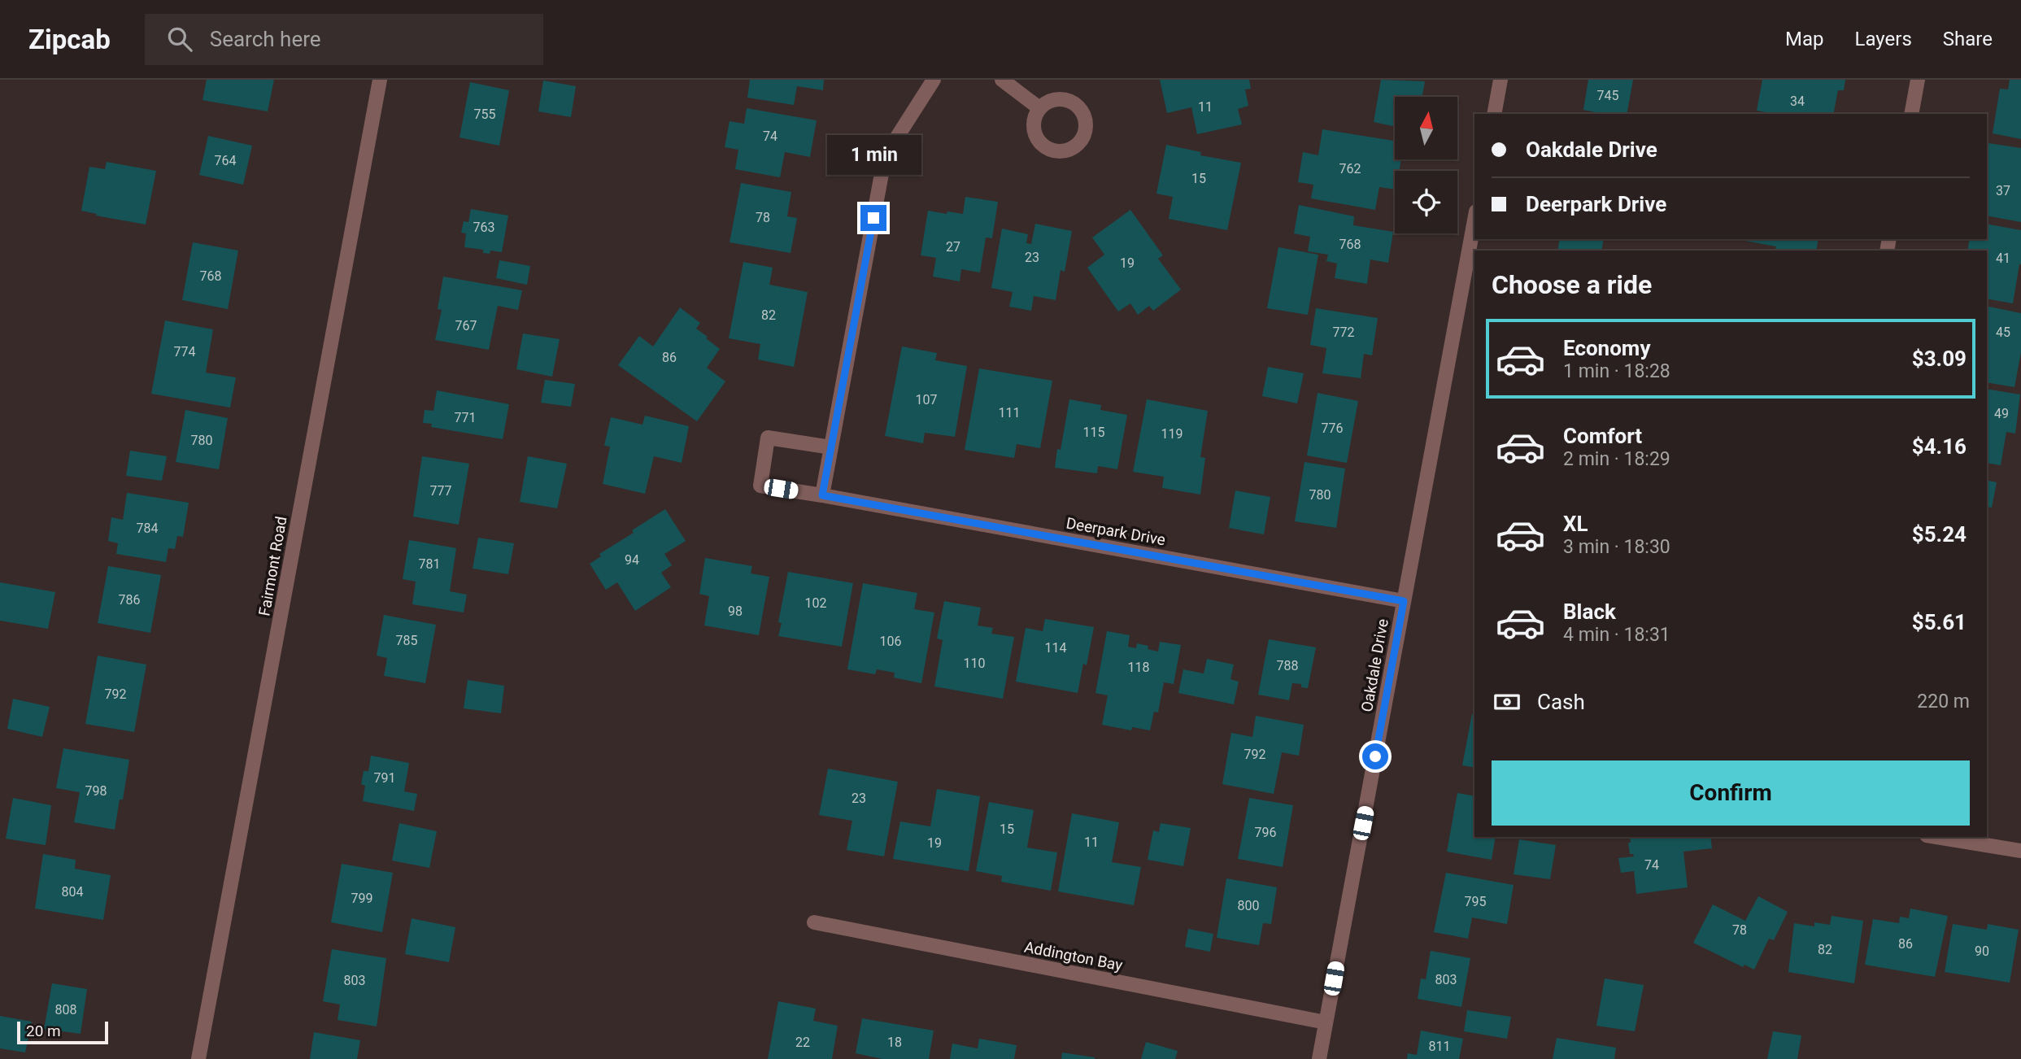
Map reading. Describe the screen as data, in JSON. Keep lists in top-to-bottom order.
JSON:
{
  "streets": {
    "street": [
      "Deerpark Drive",
      "Fairmont Road",
      "Oakdale Drive",
      "Addington Bay"
    ]
  },
  "crossings": [
    ["Deerpark Drive", "Oakdale Drive"],
    ["Oakdale Drive", "Addington Bay"]
  ],
  "house_numbers": [
    "745",
    "34",
    "11",
    "755",
    "74",
    "764",
    "762",
    "15",
    "37",
    "78",
    "763",
    "768",
    "27",
    "23",
    "41",
    "19",
    "768",
    "82",
    "767",
    "772",
    "45",
    "774",
    "86",
    "107",
    "111",
    "49",
    "771",
    "776",
    "115",
    "119",
    "780",
    "777",
    "780",
    "784",
    "94",
    "781",
    "786",
    "102",
    "98",
    "785",
    "106",
    "114",
    "110",
    "788",
    "118",
    "792",
    "792",
    "791",
    "798",
    "23",
    "15",
    "796",
    "11",
    "19",
    "74",
    "804",
    "799",
    "795",
    "800",
    "78",
    "86",
    "82",
    "90",
    "803",
    "803",
    "808",
    "22",
    "18",
    "811"
  ],
  "scale_bar": "20 m",
  "north": "top",
  "page": {
    "header": "Zipcab",
    "search": "Search here",
    "nav": ["Map", "Layers", "Share"],
    "banner": ["Oakdale Drive", "Deerpark Drive"],
    "bubble": "1 min",
    "heading": "Choose a ride",
    "list": [
      {
        "name": "Economy",
        "note": "1 min · 18:28",
        "value": "$3.09"
      },
      {
        "name": "Comfort",
        "note": "2 min · 18:29",
        "value": "$4.16"
      },
      {
        "name": "XL",
        "note": "3 min · 18:30",
        "value": "$5.24"
      },
      {
        "name": "Black",
        "note": "4 min · 18:31",
        "value": "$5.61"
      }
    ],
    "pay": ["Cash", "220 m"],
    "buttons": "Confirm",
    "scale": "20 m"
  }
}
